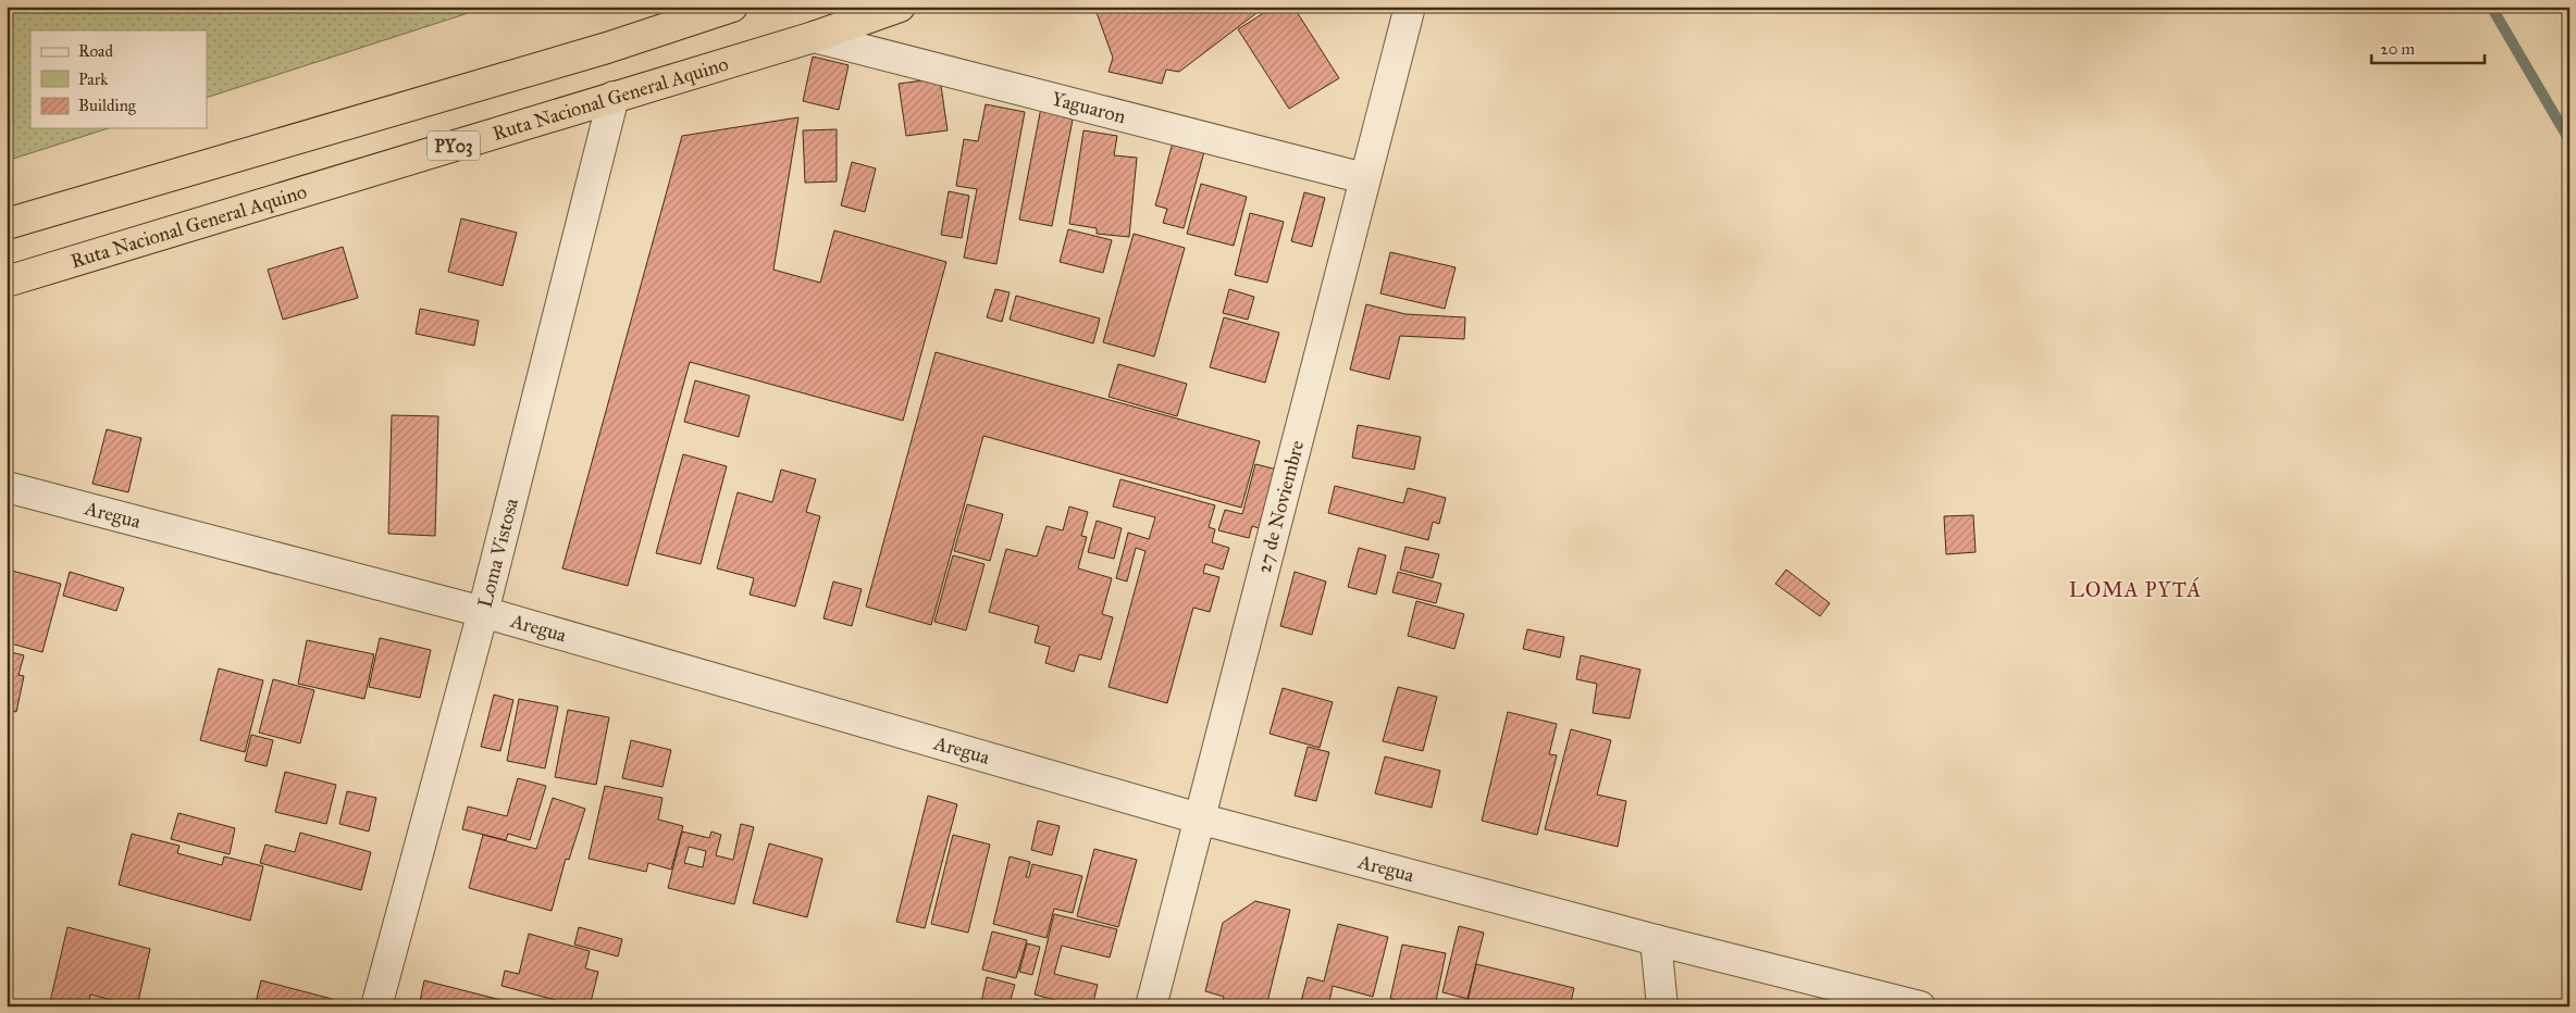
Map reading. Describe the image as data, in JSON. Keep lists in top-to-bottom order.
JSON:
{
  "streets": {
    "highway": ["Ruta Nacional General Aquino", "PY03"],
    "street": [
      "Yaguaron",
      "27 de Noviembre",
      "Aregua",
      "Loma Vistosa"
    ]
  },
  "crossings": [
    ["Ruta Nacional General Aquino", "Yaguaron"],
    ["Ruta Nacional General Aquino", "Loma Vistosa"],
    ["Yaguaron", "27 de Noviembre"],
    ["27 de Noviembre", "Aregua"],
    ["Aregua", "Loma Vistosa"]
  ],
  "districts": ["LOMA PYTÁ"],
  "legend": ["Road", "Park", "Building"],
  "scale_bar": "20 m"
}
